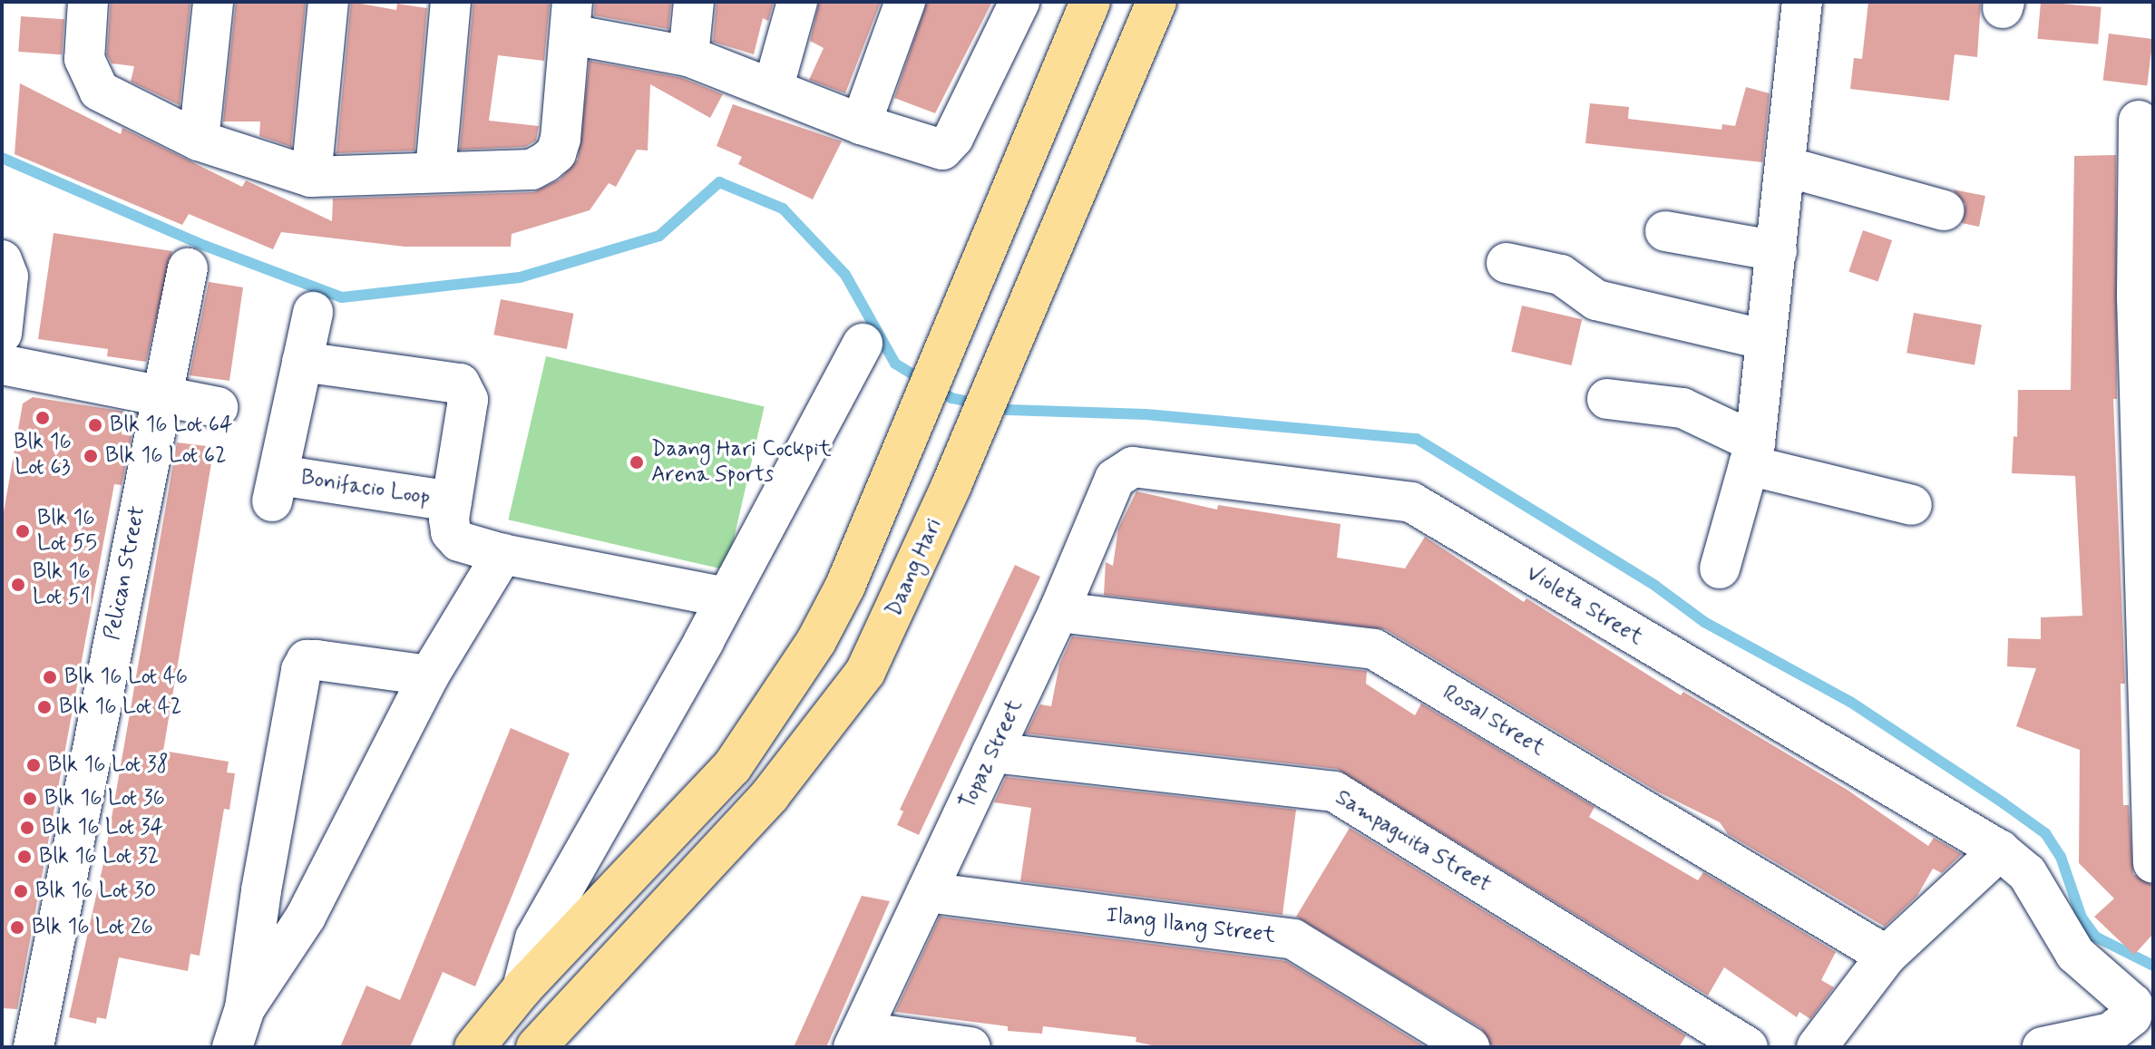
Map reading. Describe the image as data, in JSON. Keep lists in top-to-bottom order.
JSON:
{
  "streets": {
    "main road": ["Daang Hari"],
    "street": [
      "Bonifacio Loop",
      "Pelican Street",
      "Violeta Street",
      "Rosal Street",
      "Topaz Street",
      "Sampaguita Street",
      "Ilang Ilang Street"
    ]
  },
  "crossings": [
    ["Violeta Street", "Topaz Street"],
    ["Rosal Street", "Topaz Street"],
    ["Topaz Street", "Sampaguita Street"],
    ["Topaz Street", "Ilang Ilang Street"]
  ],
  "places": [
    "Blk 16 Lot 63",
    "Blk 16 Lot 64",
    "Blk 16 Lot 62",
    "Daang Hari Cockpit Arena Sports",
    "Blk 16 Lot 55",
    "Blk 16 Lot 51",
    "Blk 16 Lot 46",
    "Blk 16 Lot 42",
    "Blk 16 Lot 38",
    "Blk 16 Lot 36",
    "Blk 16 Lot 34",
    "Blk 16 Lot 32",
    "Blk 16 Lot 30",
    "Blk 16 Lot 26"
  ]
}
